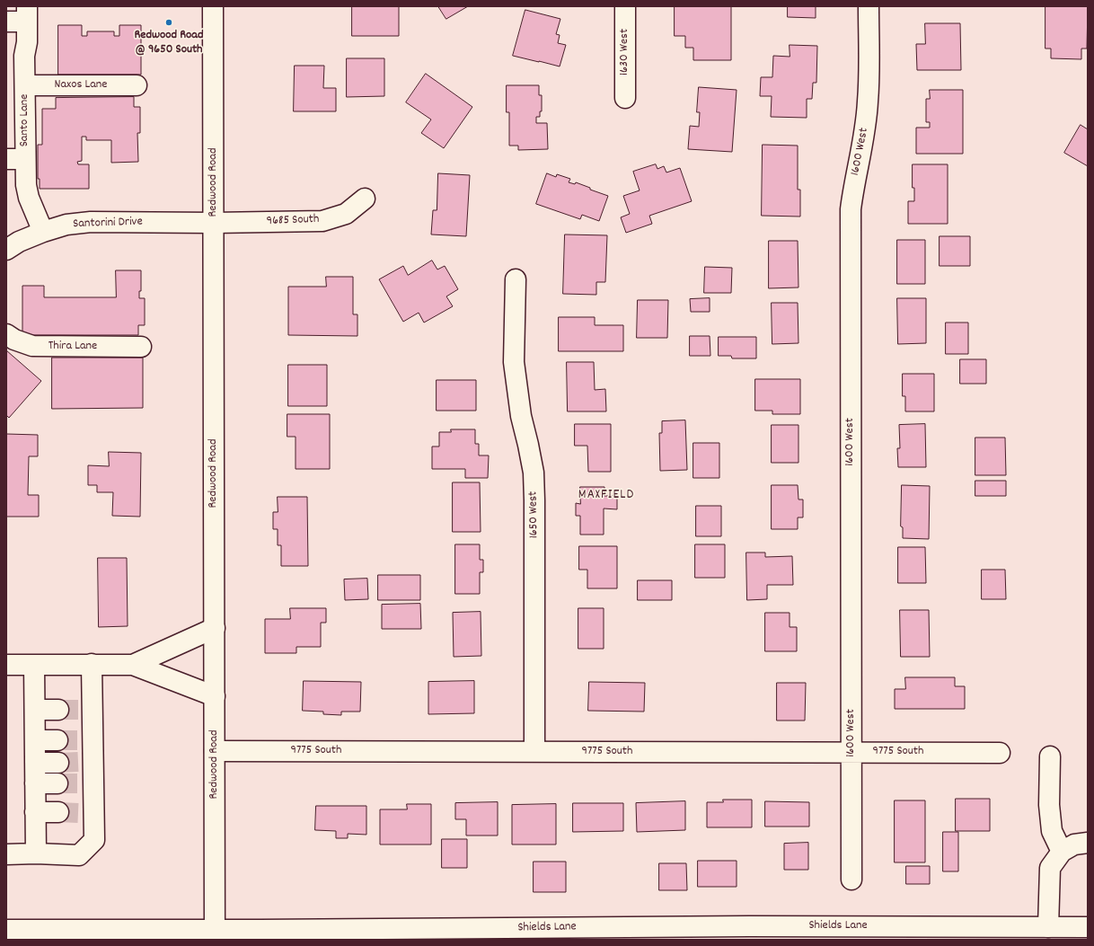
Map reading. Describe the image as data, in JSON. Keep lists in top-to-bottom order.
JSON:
{
  "streets": {
    "street": [
      "1630 West",
      "Naxos Lane",
      "Santo Lane",
      "1600 West",
      "Redwood Road",
      "9685 South",
      "Santorini Drive",
      "Thira Lane",
      "1650 West",
      "9775 South",
      "Shields Lane"
    ]
  },
  "crossings": [
    ["Naxos Lane", "Santo Lane"],
    ["Santo Lane", "Santorini Drive"],
    ["1600 West", "9775 South"],
    ["Redwood Road", "9685 South"],
    ["Redwood Road", "Santorini Drive"],
    ["Redwood Road", "9775 South"],
    ["Redwood Road", "Shields Lane"],
    ["9685 South", "Santorini Drive"],
    ["1650 West", "9775 South"]
  ],
  "districts": ["MAXFIELD"],
  "places": ["Redwood Road @ 9650 South"]
}
